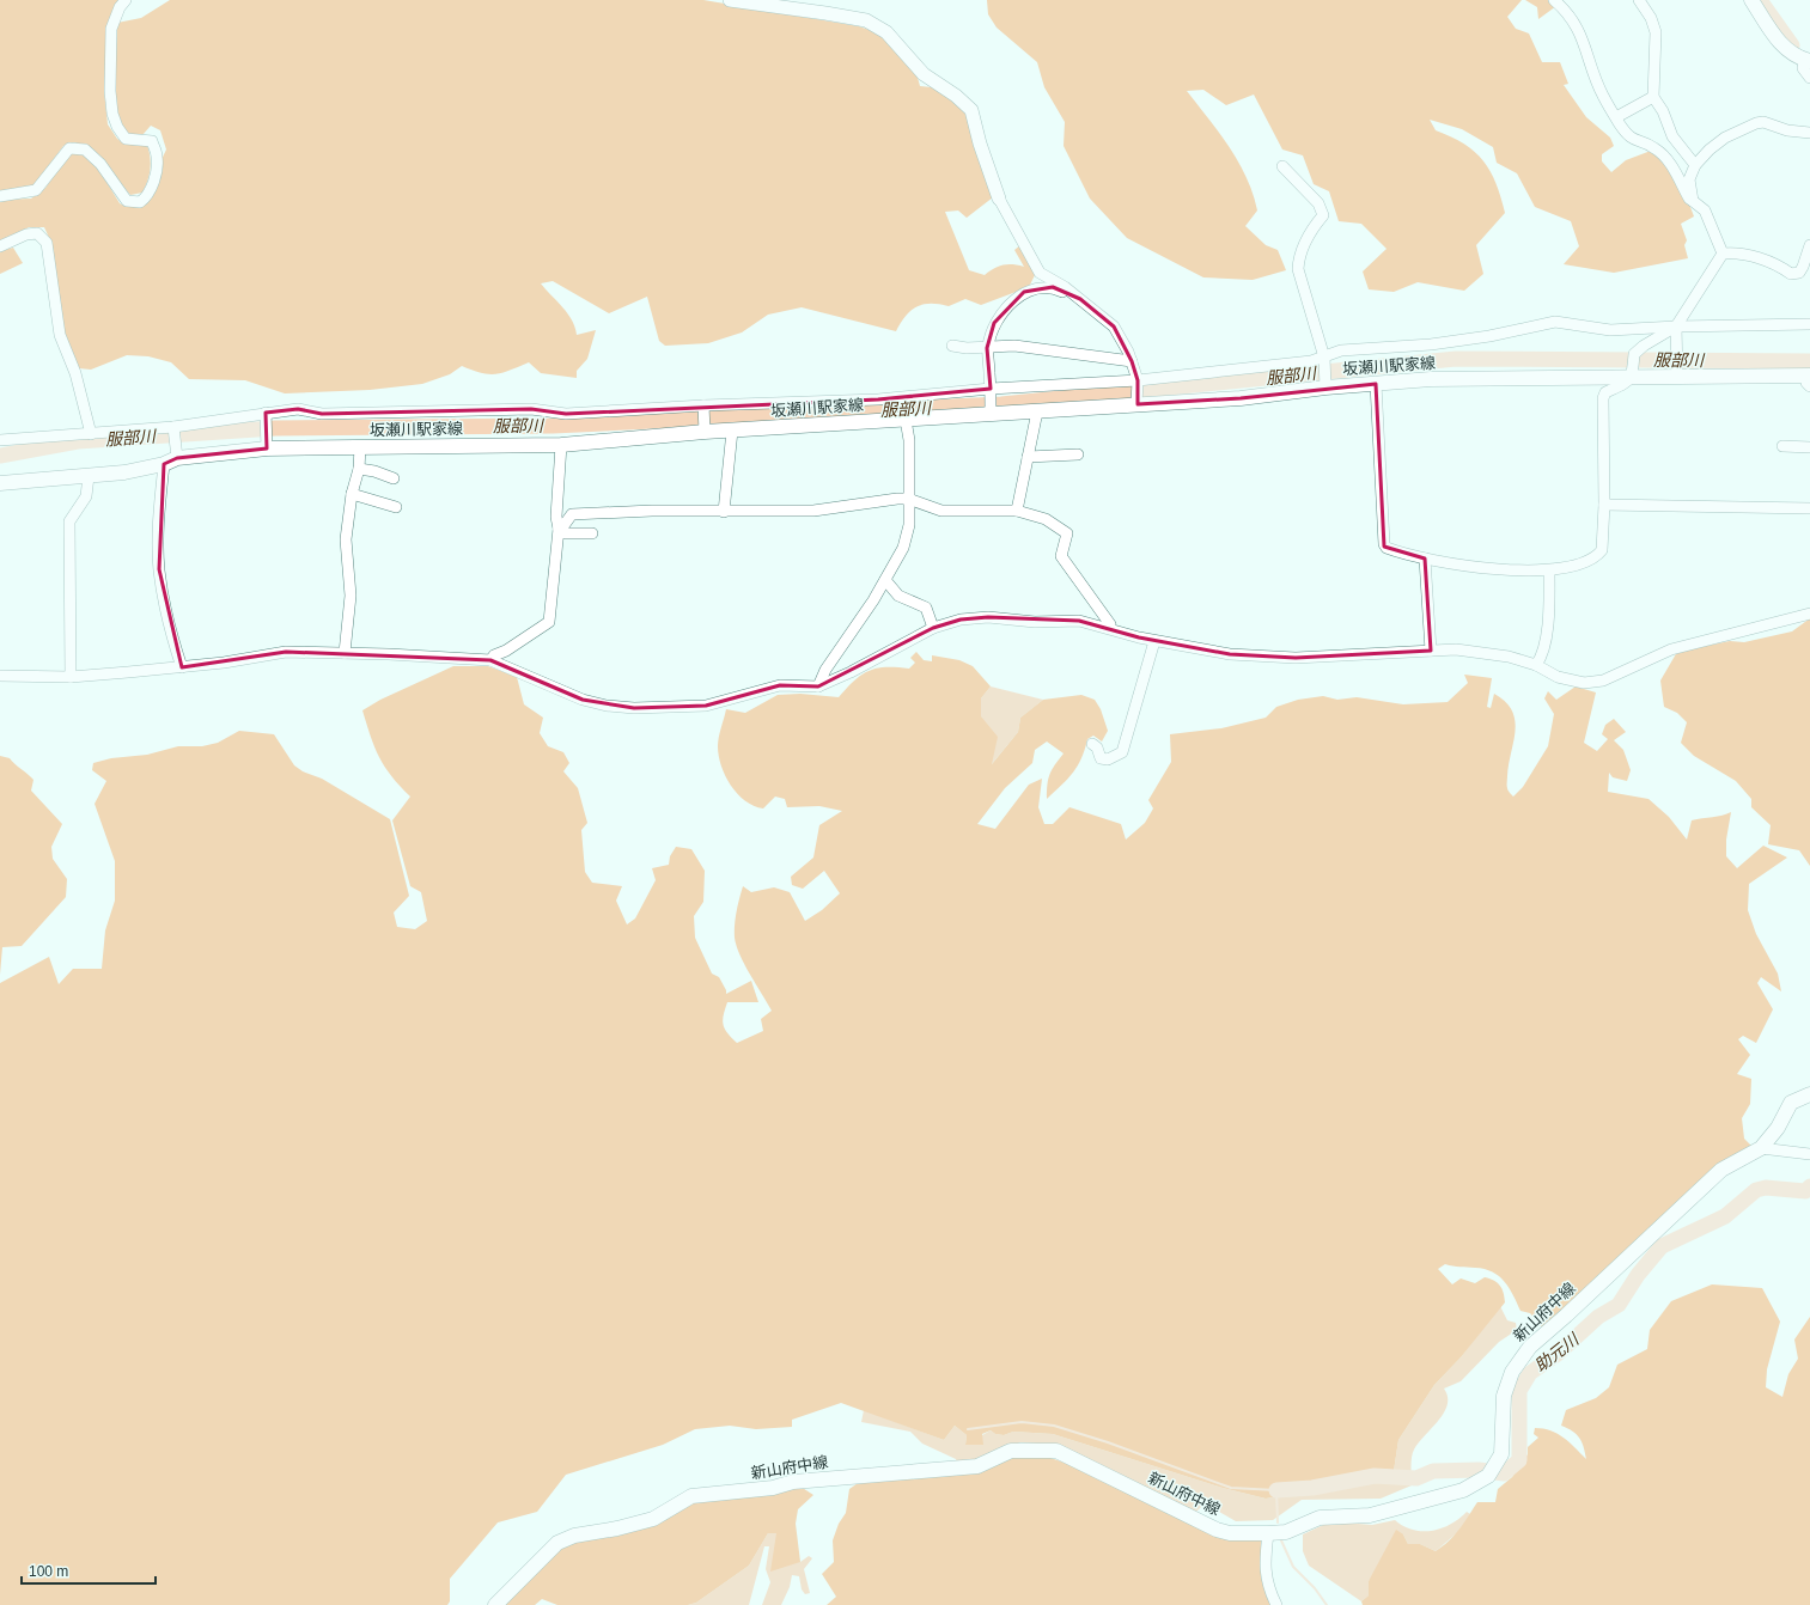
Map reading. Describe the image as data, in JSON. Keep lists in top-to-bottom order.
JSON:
{
  "streets": {
    "main road": ["坂瀬川駅家線", "新山府中線"]
  },
  "water": ["服部川", "助元川"],
  "scale_bar": "100 m"
}
